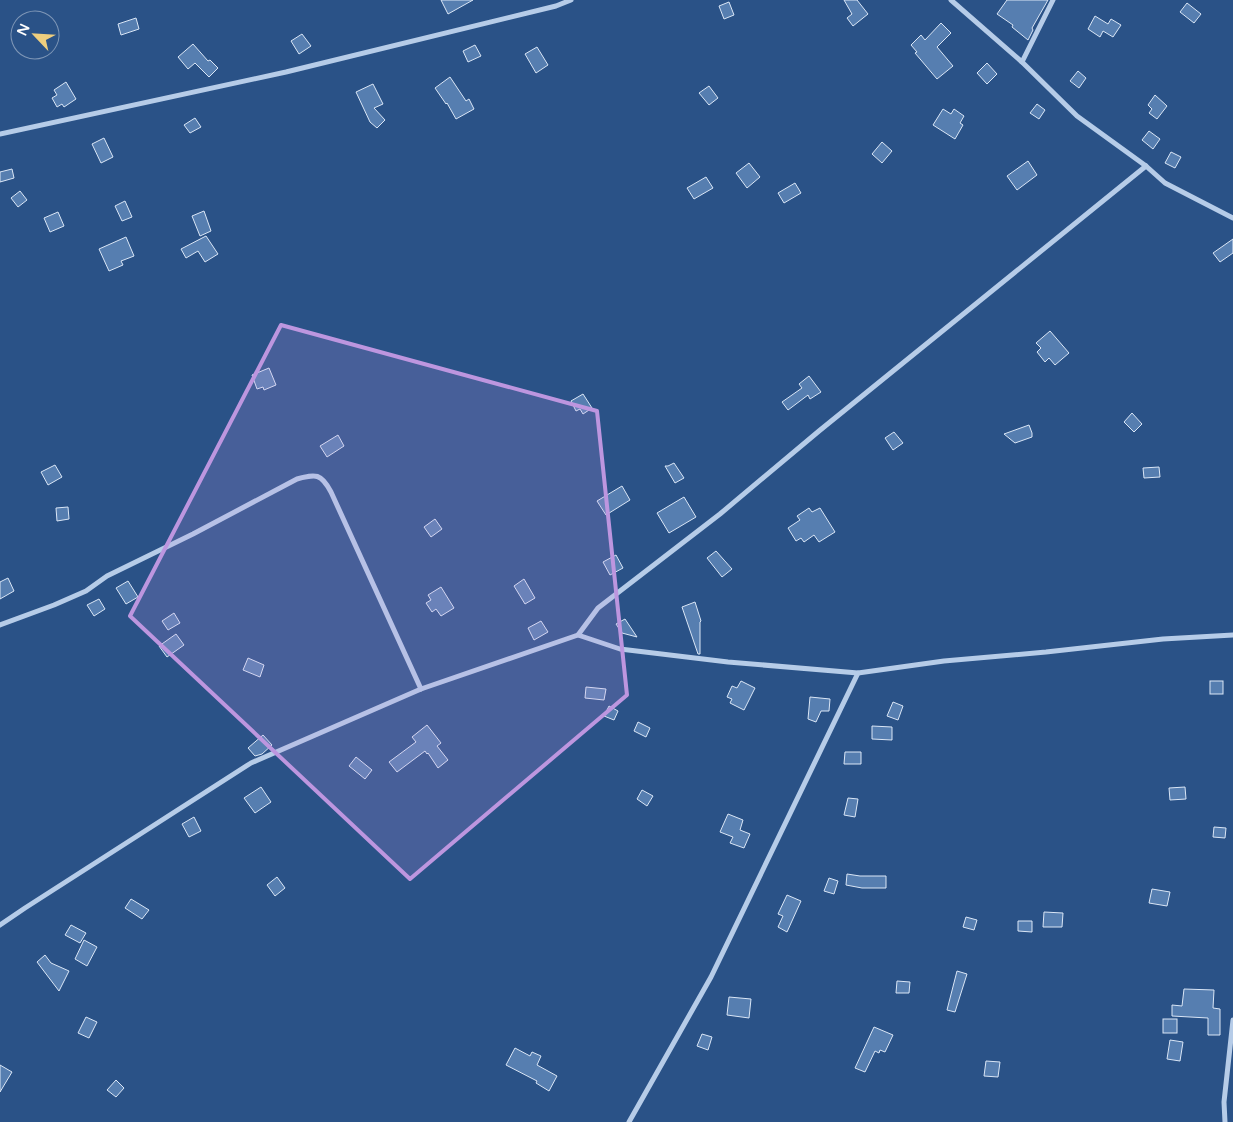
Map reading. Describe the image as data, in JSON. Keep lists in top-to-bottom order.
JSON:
{
  "north": "top left"
}
